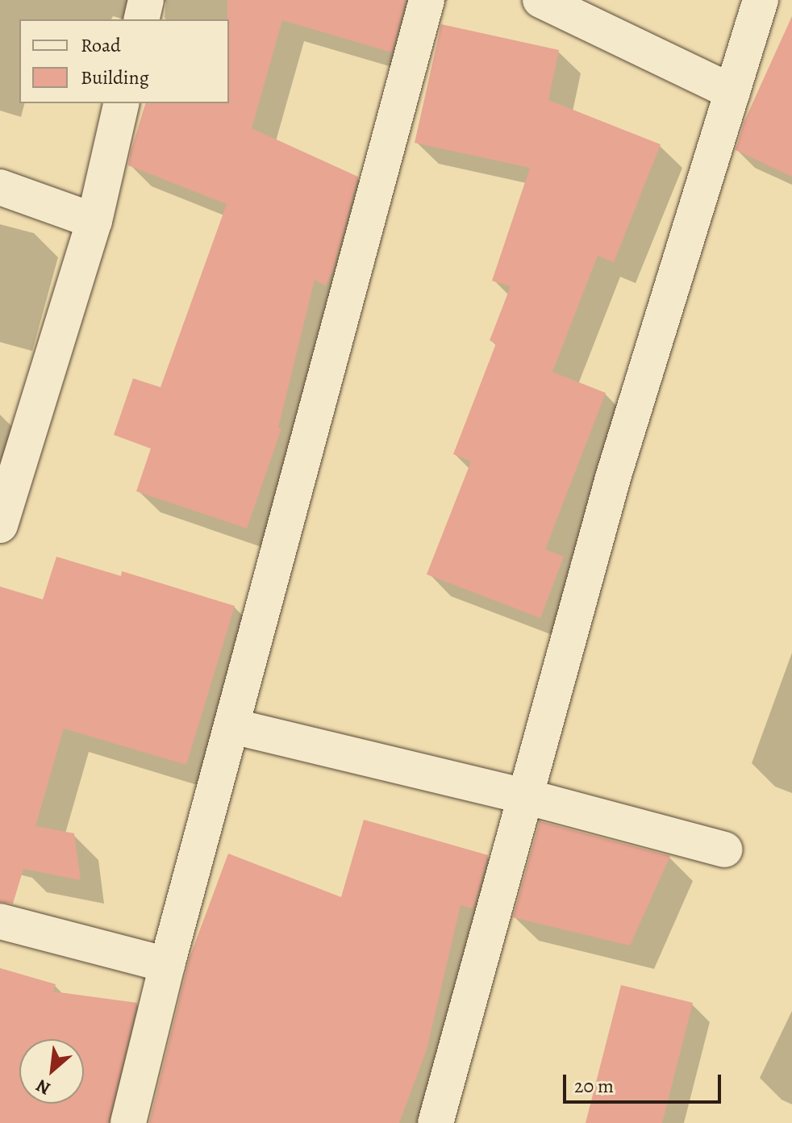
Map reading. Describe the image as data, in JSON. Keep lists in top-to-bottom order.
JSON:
{
  "legend": ["Road", "Building"],
  "scale_bar": "20 m",
  "north": "bottom left"
}
